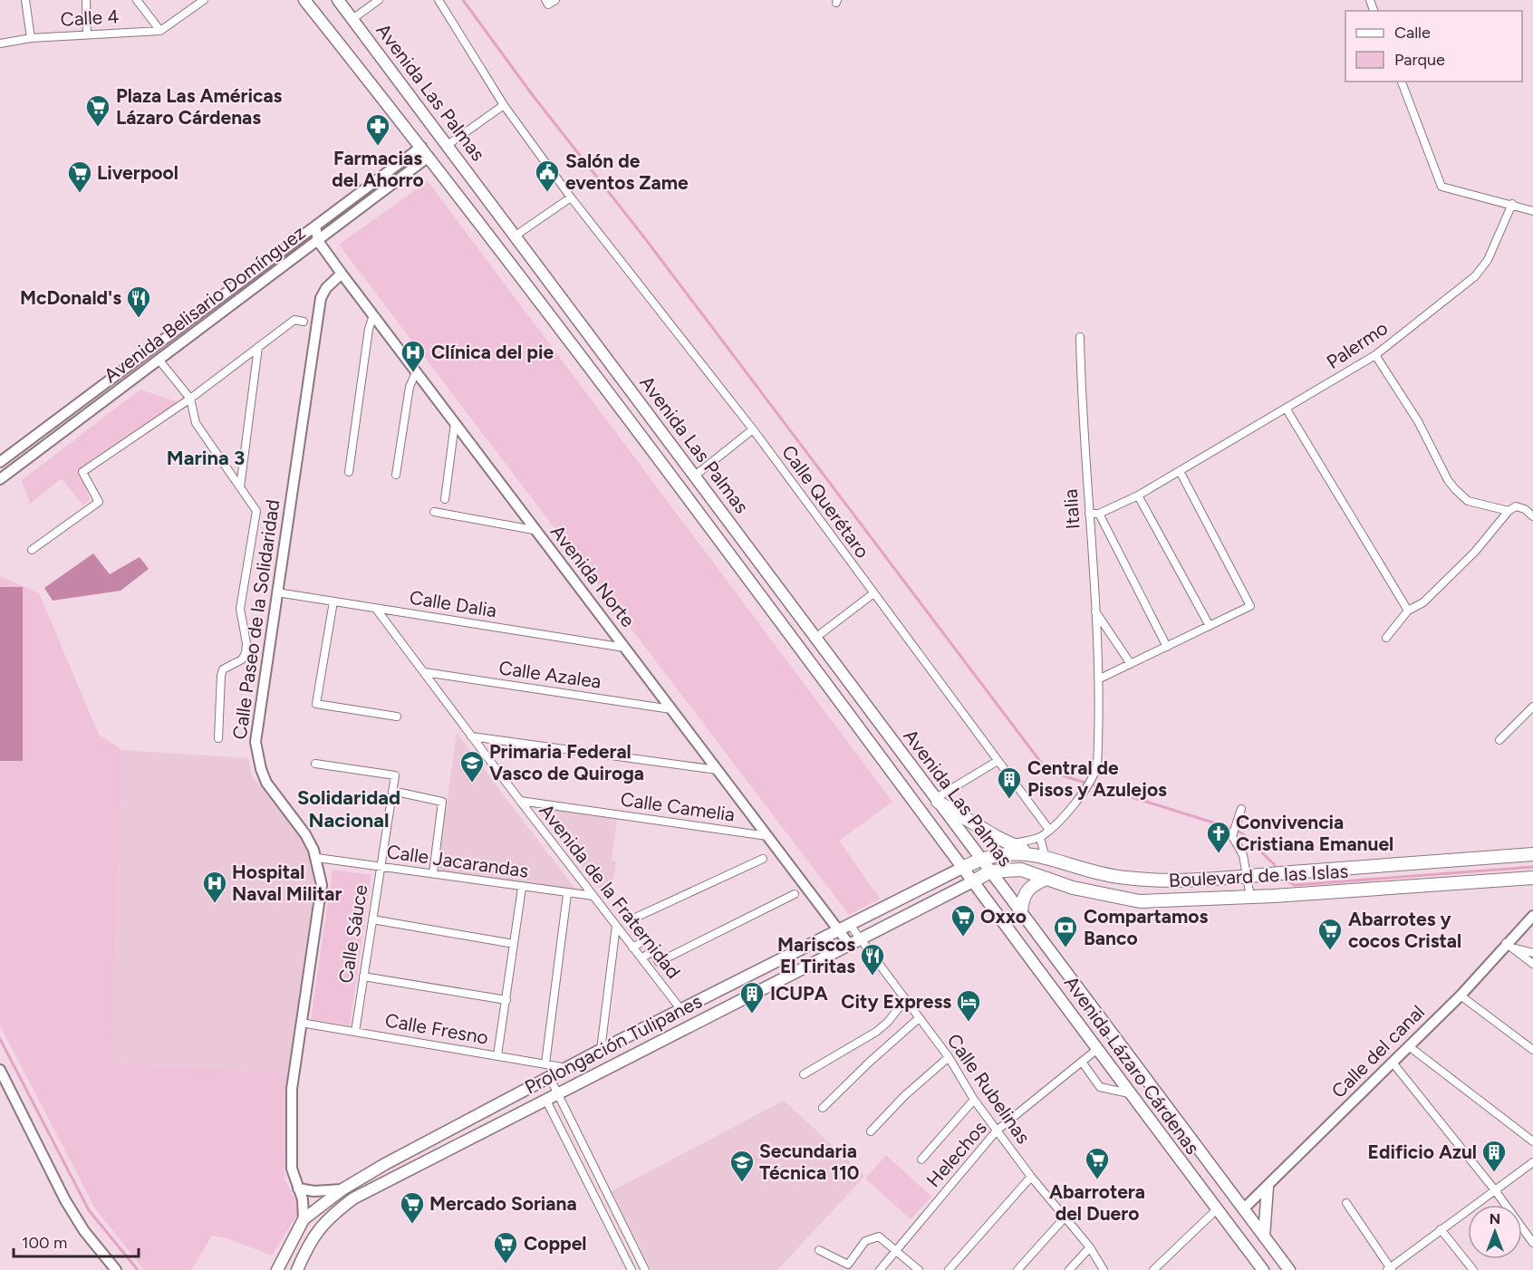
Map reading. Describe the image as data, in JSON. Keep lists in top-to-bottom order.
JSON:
{
  "streets": {
    "highway": ["Boulevard de las Islas"],
    "main road": ["Avenida Las Palmas", "Prolongación Tulipanes", "Avenida Lázaro Cárdenas"],
    "street": [
      "Calle 4",
      "Avenida Belisario Domínguez",
      "Palermo",
      "Calle Querétaro",
      "Italia",
      "Avenida Norte",
      "Calle Dalia",
      "Calle Paseo de la Solidaridad",
      "Calle Azalea",
      "Calle Camelia",
      "Calle Jacarandas",
      "Avenida de la Fraternidad",
      "Calle Sáuce",
      "Calle Fresno",
      "Calle del canal",
      "Calle Rubelinas",
      "Helechos"
    ]
  },
  "crossings": [
    ["Avenida Las Palmas", "Avenida Belisario Domínguez"],
    ["Avenida Las Palmas", "Boulevard de las Islas"],
    ["Avenida Las Palmas", "Prolongación Tulipanes"],
    ["Avenida Las Palmas", "Avenida Lázaro Cárdenas"],
    ["Avenida Belisario Domínguez", "Avenida Norte"],
    ["Calle Querétaro", "Italia"],
    ["Avenida Norte", "Calle Dalia"],
    ["Avenida Norte", "Calle Paseo de la Solidaridad"],
    ["Avenida Norte", "Calle Azalea"],
    ["Avenida Norte", "Calle Camelia"],
    ["Avenida Norte", "Prolongación Tulipanes"],
    ["Avenida Norte", "Calle Rubelinas"],
    ["Calle Dalia", "Calle Paseo de la Solidaridad"],
    ["Calle Dalia", "Avenida de la Fraternidad"],
    ["Calle Paseo de la Solidaridad", "Calle Jacarandas"],
    ["Calle Paseo de la Solidaridad", "Calle Fresno"],
    ["Calle Paseo de la Solidaridad", "Prolongación Tulipanes"],
    ["Calle Azalea", "Avenida de la Fraternidad"],
    ["Calle Camelia", "Avenida de la Fraternidad"],
    ["Calle Jacarandas", "Avenida de la Fraternidad"],
    ["Calle Jacarandas", "Calle Sáuce"],
    ["Boulevard de las Islas", "Prolongación Tulipanes"],
    ["Avenida de la Fraternidad", "Prolongación Tulipanes"],
    ["Calle Sáuce", "Calle Fresno"],
    ["Calle Fresno", "Prolongación Tulipanes"],
    ["Prolongación Tulipanes", "Avenida Lázaro Cárdenas"],
    ["Prolongación Tulipanes", "Calle Rubelinas"],
    ["Calle del canal", "Avenida Lázaro Cárdenas"],
    ["Avenida Lázaro Cárdenas", "Helechos"],
    ["Calle Rubelinas", "Helechos"]
  ],
  "districts": ["Marina 3", "Solidaridad Nacional"],
  "places": {
    "supermarket": [
      "Plaza Las Américas Lázaro Cárdenas",
      "Liverpool",
      "Oxxo",
      "Abarrotes y cocos Cristal",
      "Abarrotera del Duero",
      "Mercado Soriana",
      "Coppel"
    ],
    "pharmacy": ["Farmacias del Ahorro"],
    "public building": ["Salón de eventos Zame"],
    "restaurant": ["McDonald's", "Mariscos El Tiritas"],
    "hospital": ["Clínica del pie", "Hospital Naval Militar"],
    "school or university": ["Primaria Federal Vasco de Quiroga", "Secundaria Técnica 110"],
    "building": ["Central de Pisos y Azulejos", "ICUPA", "Edificio Azul"],
    "church": ["Convivencia Cristiana Emanuel"],
    "bank": ["Compartamos Banco"],
    "hotel": ["City Express"]
  },
  "legend": ["Calle", "Parque"],
  "scale_bar": "100 m",
  "north": "top"
}
